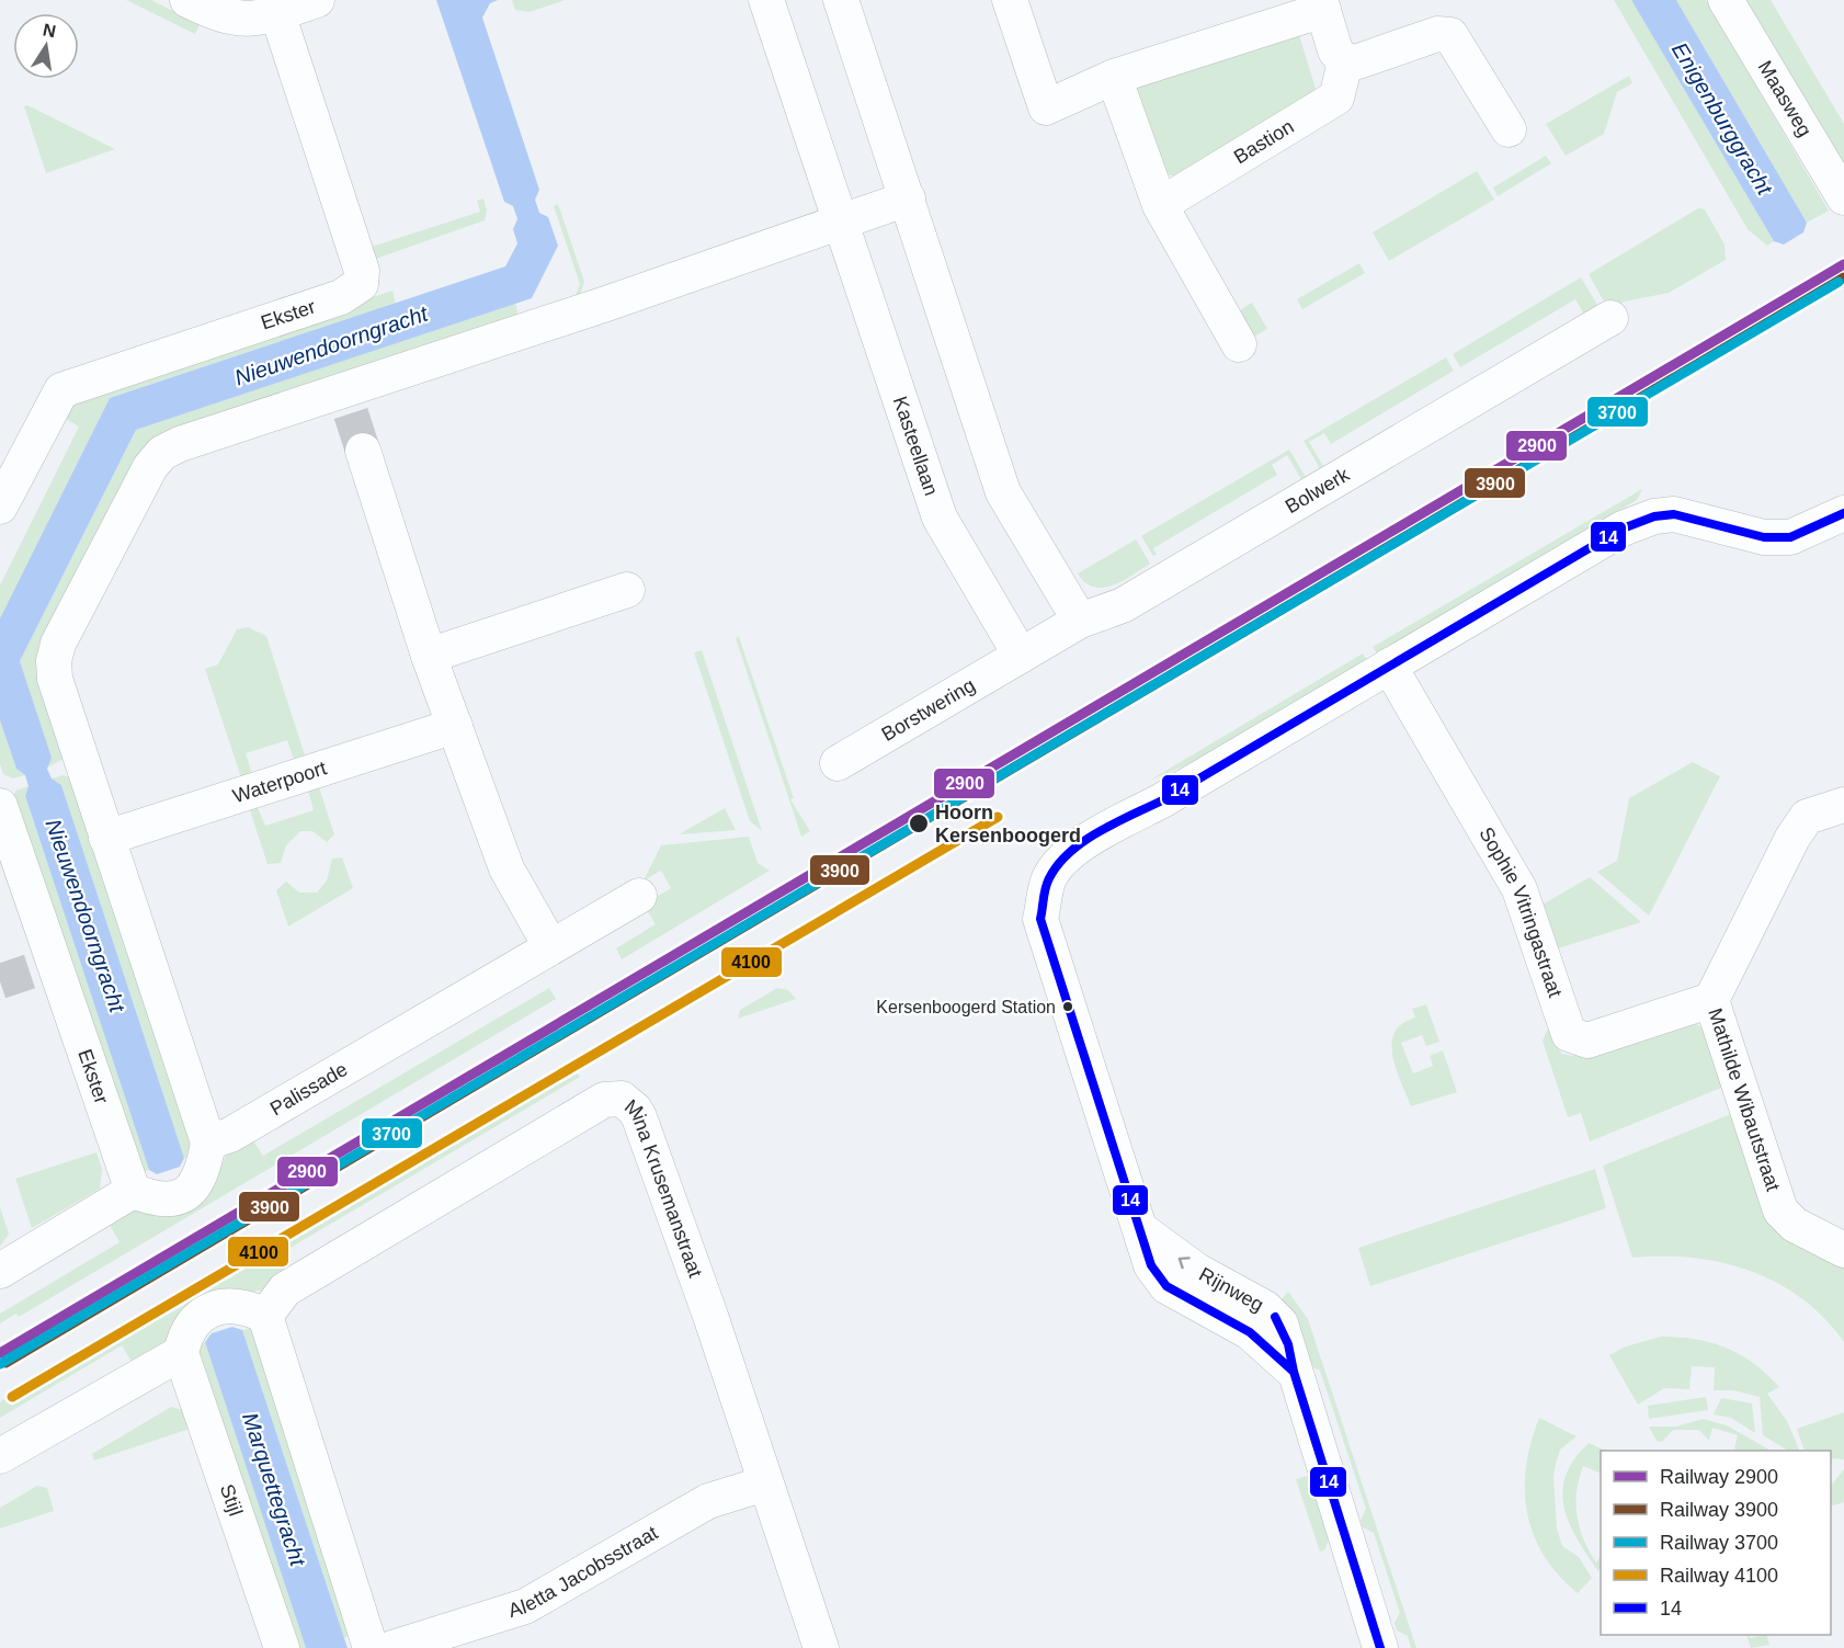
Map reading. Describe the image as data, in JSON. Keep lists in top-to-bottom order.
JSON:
{
  "streets": {
    "street": [
      "Maasweg",
      "Bastion",
      "Ekster",
      "Kasteellaan",
      "Bolwerk",
      "Borstwering",
      "Waterpoort",
      "Sophie Vitringastraat",
      "Palissade",
      "Mathilde Wibautstraat",
      "Mina Krusemanstraat",
      "Rijnweg",
      "Stijl",
      "Aletta Jacobsstraat"
    ]
  },
  "crossings": [
    ["Kasteellaan", "Bolwerk"],
    ["Kasteellaan", "Borstwering"],
    ["Bolwerk", "Borstwering"],
    ["Sophie Vitringastraat", "Mathilde Wibautstraat"],
    ["Sophie Vitringastraat", "Rijnweg"],
    ["Mina Krusemanstraat", "Aletta Jacobsstraat"]
  ],
  "water": ["Enigenburggracht", "Nieuwendoorngracht", "Marquettegracht"],
  "places": ["Hoorn Kersenboogerd", "Kersenboogerd Station"],
  "lines": [
    "rail line 2900",
    "rail line 3900",
    "rail line 3700",
    "transit line 14",
    "rail line 4100"
  ],
  "legend": [
    "Railway 2900",
    "Railway 3900",
    "Railway 3700",
    "Railway 4100",
    "14"
  ],
  "north": "top"
}
